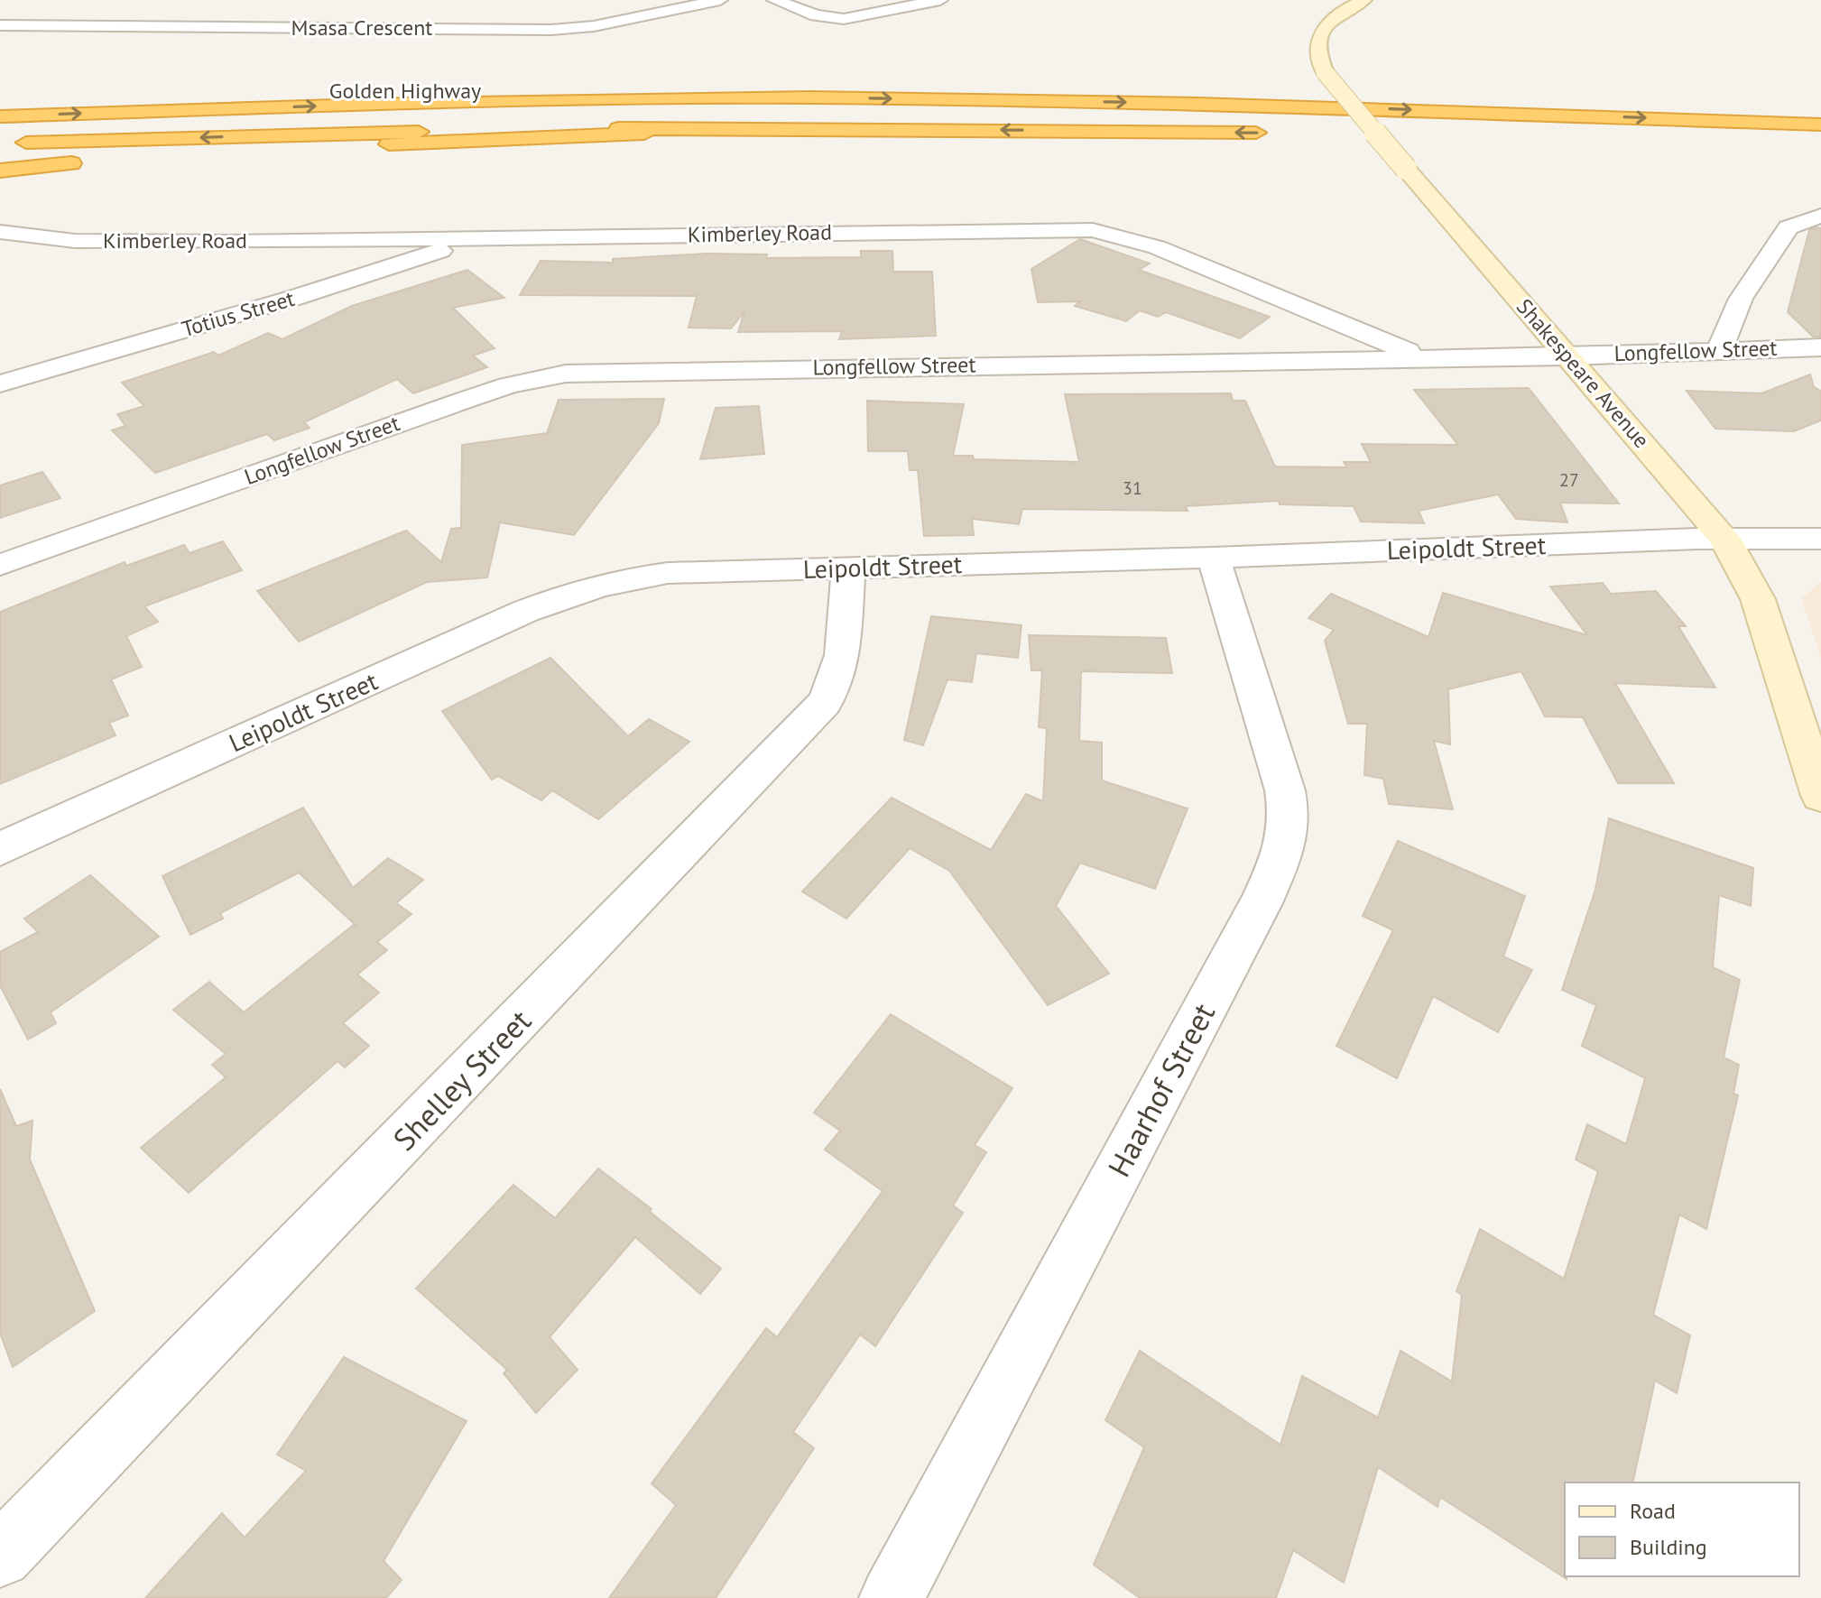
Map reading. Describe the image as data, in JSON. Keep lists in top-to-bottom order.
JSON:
{
  "streets": {
    "highway": ["Golden Highway"],
    "street": [
      "Msasa Crescent",
      "Kimberley Road",
      "Totius Street",
      "Longfellow Street",
      "Shakespeare Avenue",
      "Leipoldt Street",
      "Shelley Street",
      "Haarhof Street"
    ]
  },
  "crossings": [
    ["Kimberley Road", "Totius Street"],
    ["Kimberley Road", "Longfellow Street"],
    ["Longfellow Street", "Shakespeare Avenue"],
    ["Shakespeare Avenue", "Leipoldt Street"],
    ["Leipoldt Street", "Shelley Street"],
    ["Leipoldt Street", "Haarhof Street"]
  ],
  "house_numbers": ["27", "31"],
  "legend": ["Road", "Building"]
}
